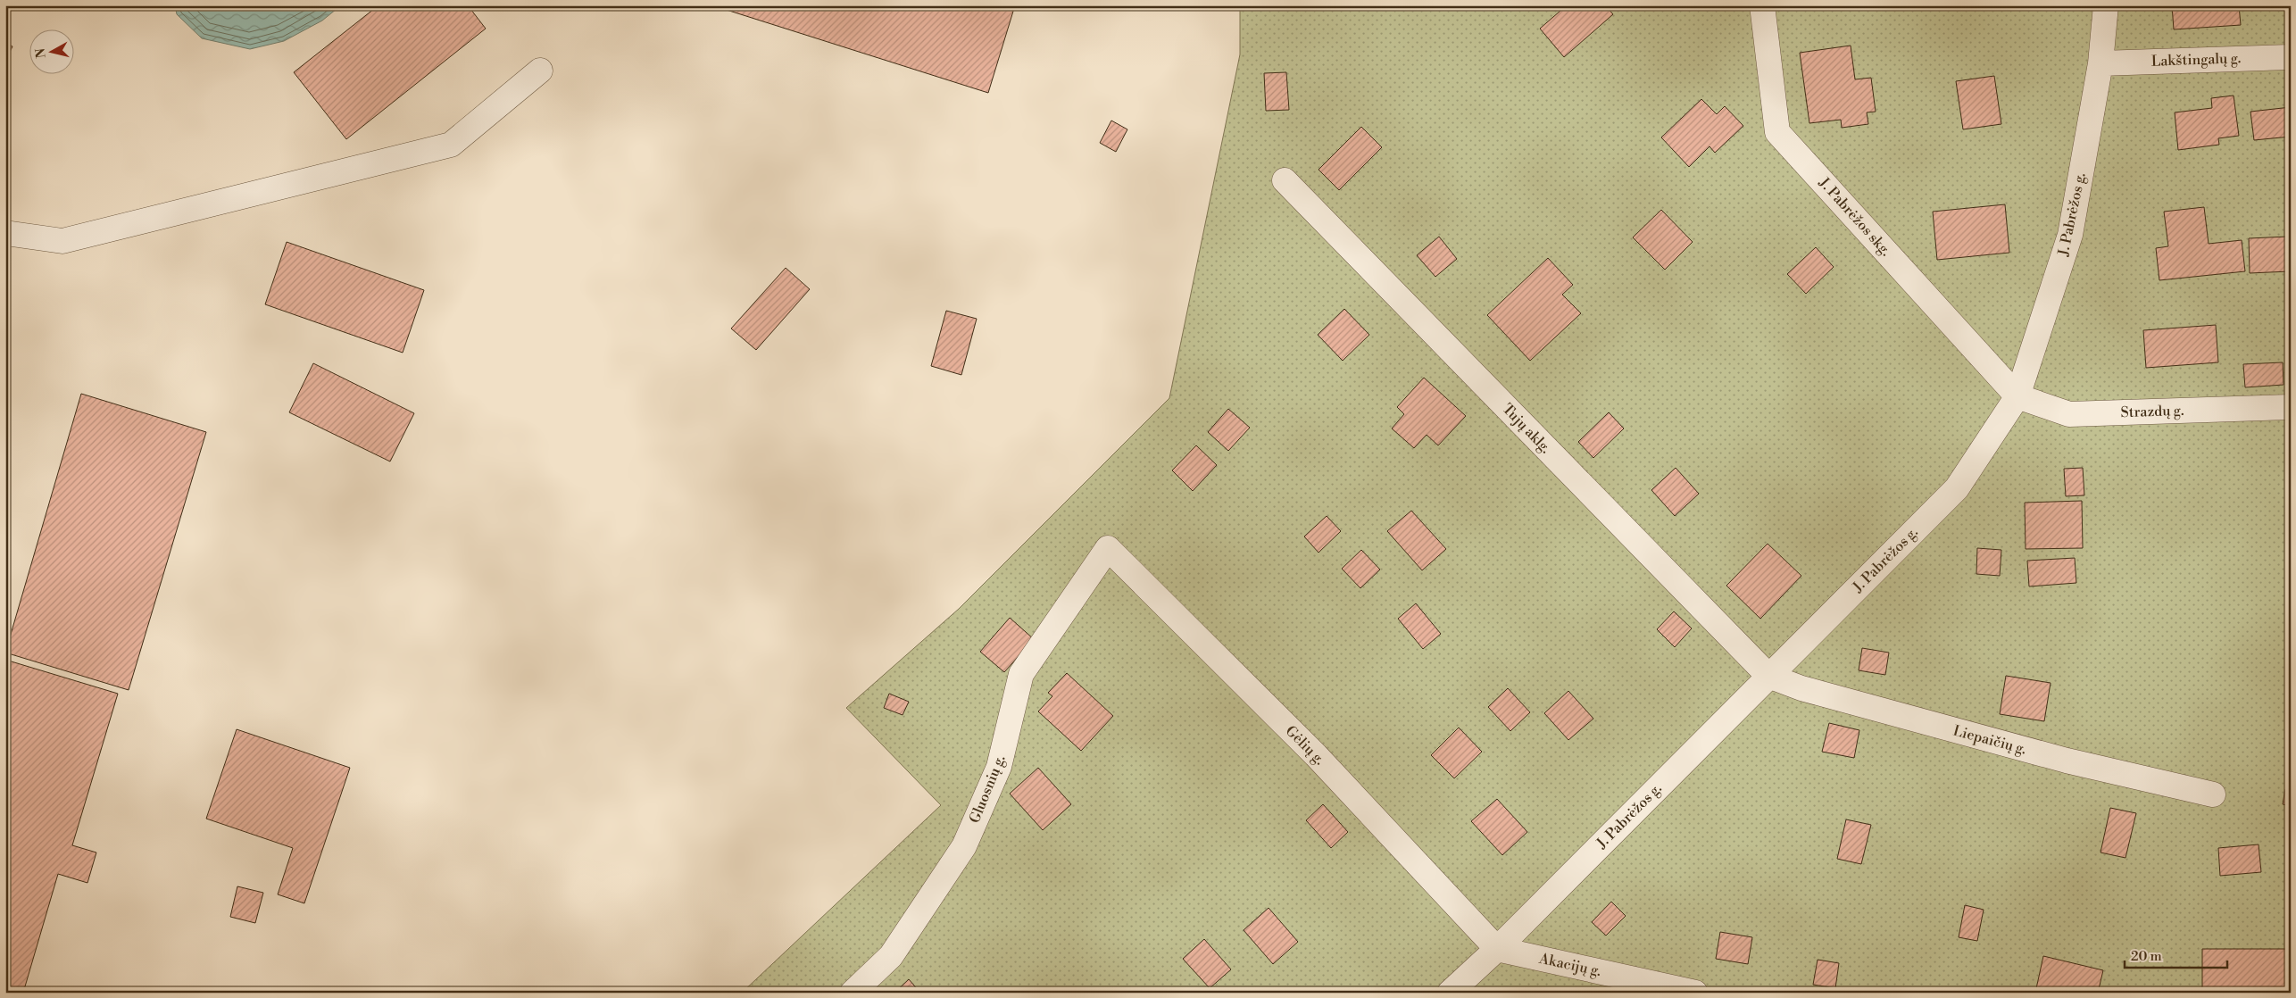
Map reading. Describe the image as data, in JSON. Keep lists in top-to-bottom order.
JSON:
{
  "streets": {
    "street": [
      "Lakštingalų g.",
      "J. Pabrėžos g.",
      "J. Pabrėžos skg.",
      "Strazdų g.",
      "Tujų aklg.",
      "Liepaičių g.",
      "Gėlių g.",
      "Gluosnių g.",
      "Akacijų g."
    ]
  },
  "crossings": [
    ["Lakštingalų g.", "J. Pabrėžos g."],
    ["J. Pabrėžos g.", "J. Pabrėžos skg."],
    ["J. Pabrėžos g.", "Strazdų g."],
    ["J. Pabrėžos g.", "Tujų aklg."],
    ["J. Pabrėžos g.", "Liepaičių g."],
    ["J. Pabrėžos g.", "Gėlių g."],
    ["J. Pabrėžos g.", "Akacijų g."],
    ["J. Pabrėžos skg.", "Strazdų g."],
    ["Tujų aklg.", "Liepaičių g."],
    ["Gėlių g.", "Gluosnių g."],
    ["Gėlių g.", "Akacijų g."]
  ],
  "scale_bar": "20 m",
  "north": "left"
}
